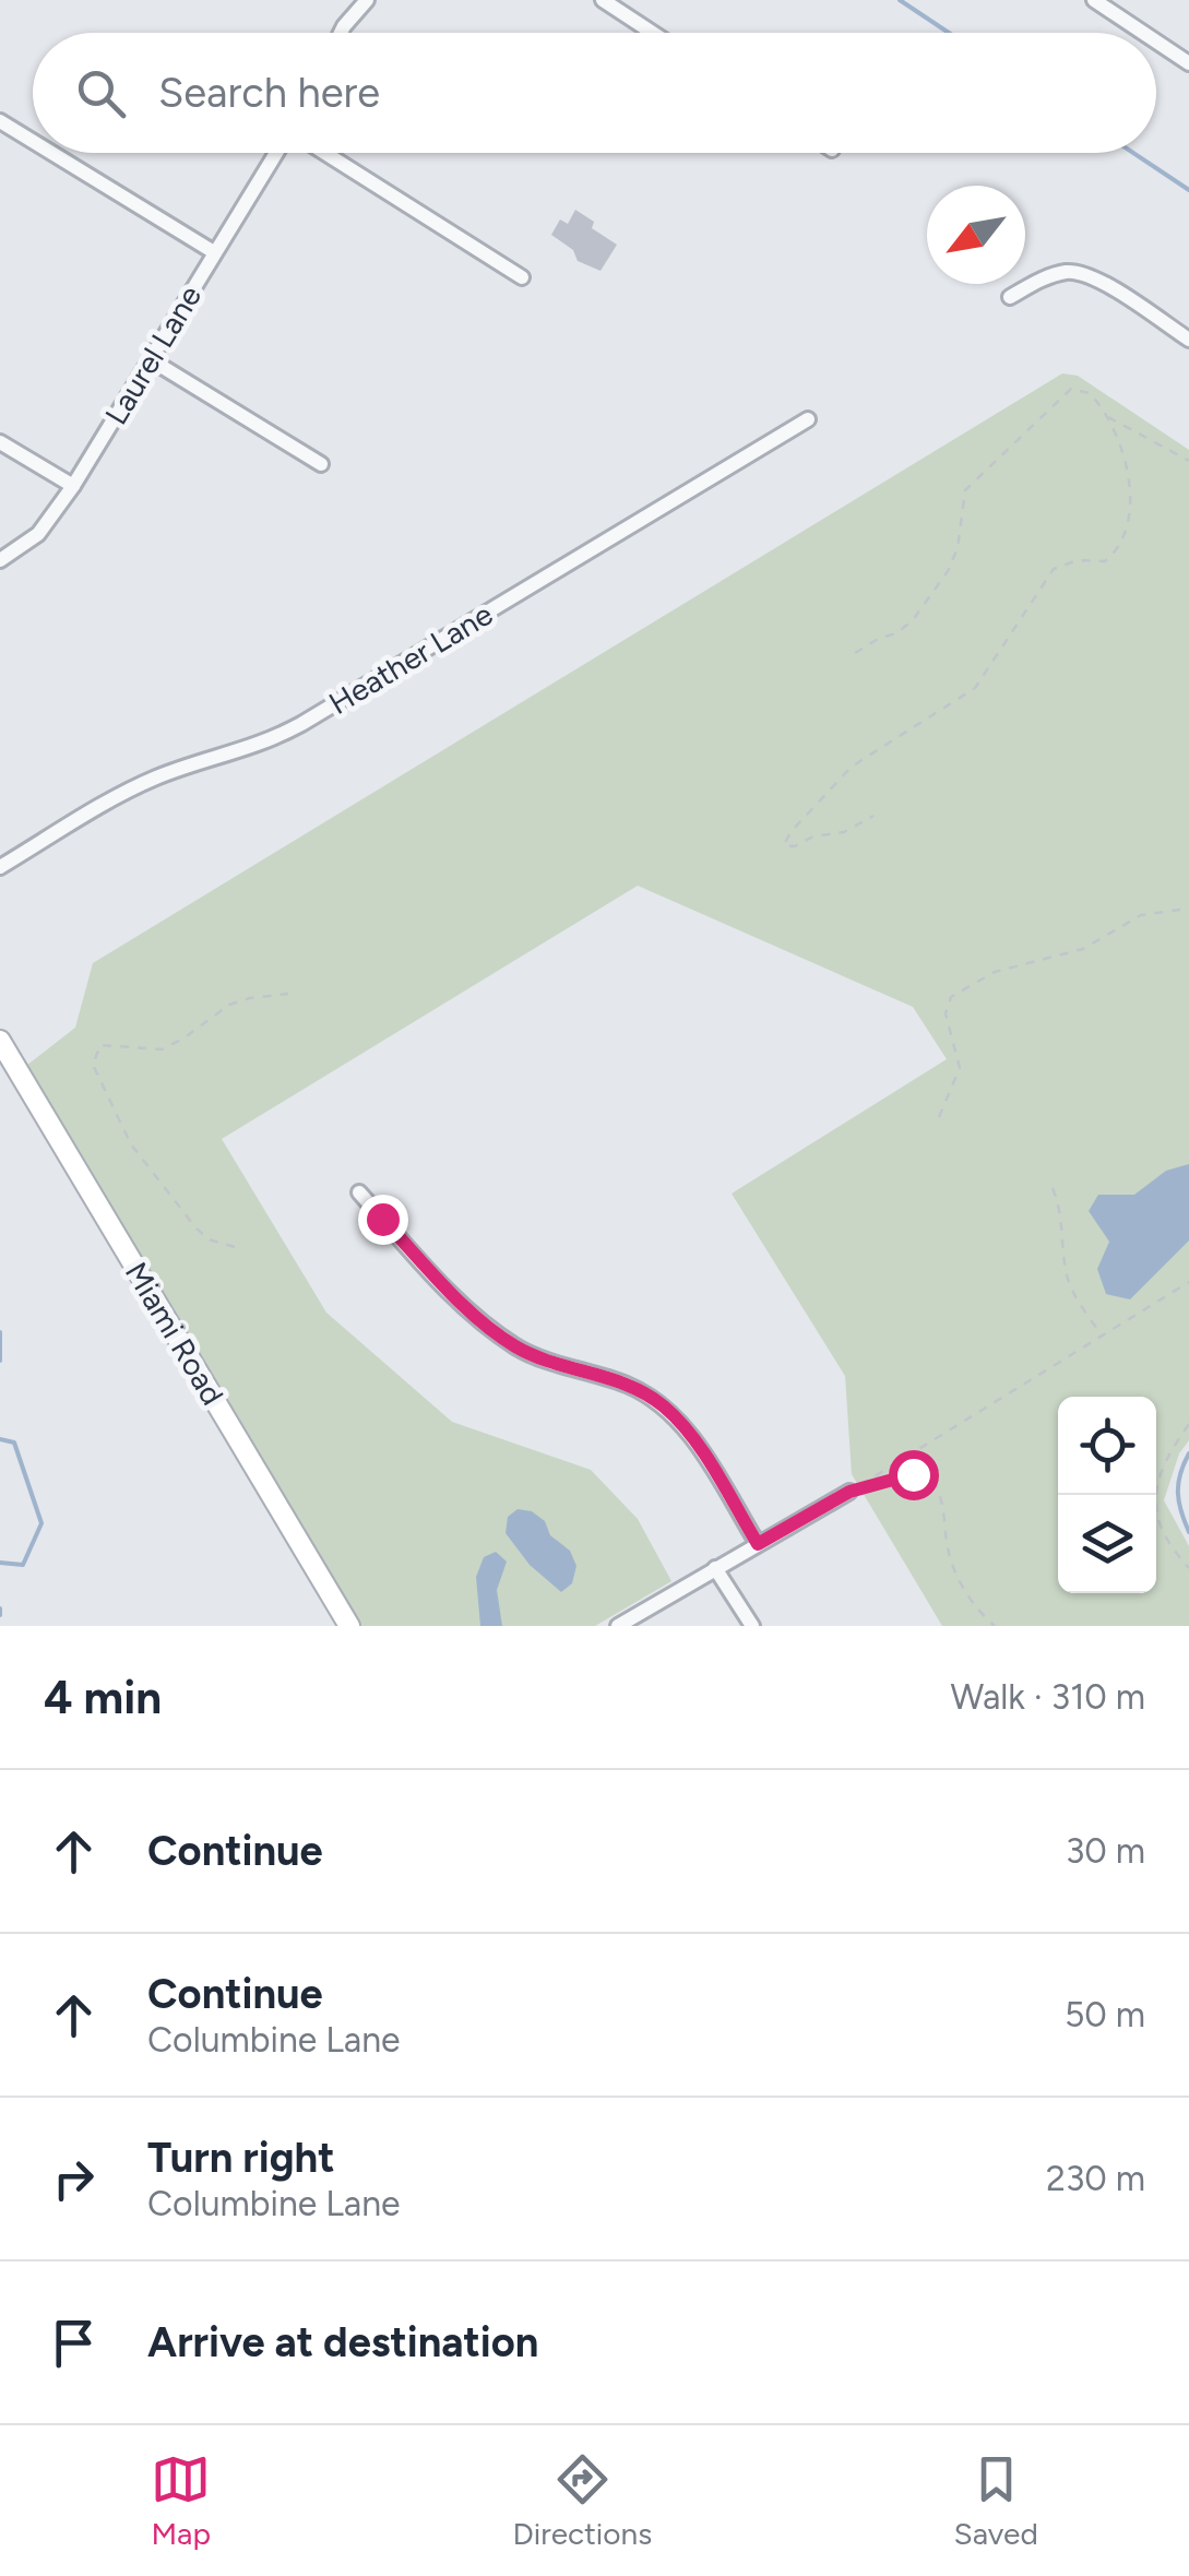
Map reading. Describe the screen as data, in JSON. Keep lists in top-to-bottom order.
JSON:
{
  "streets": {
    "street": ["Laurel Lane", "Heather Lane", "Miami Road"]
  },
  "north": "bottom left",
  "page": {
    "search": "Search here",
    "heading": ["4 min", "Walk · 310 m"],
    "list": [
      ["Continue", "30 m"],
      ["Continue", "Columbine Lane", "50 m"],
      ["Turn right", "Columbine Lane", "230 m"],
      "Arrive at destination"
    ],
    "nav": ["Map", "Directions", "Saved"]
  }
}
